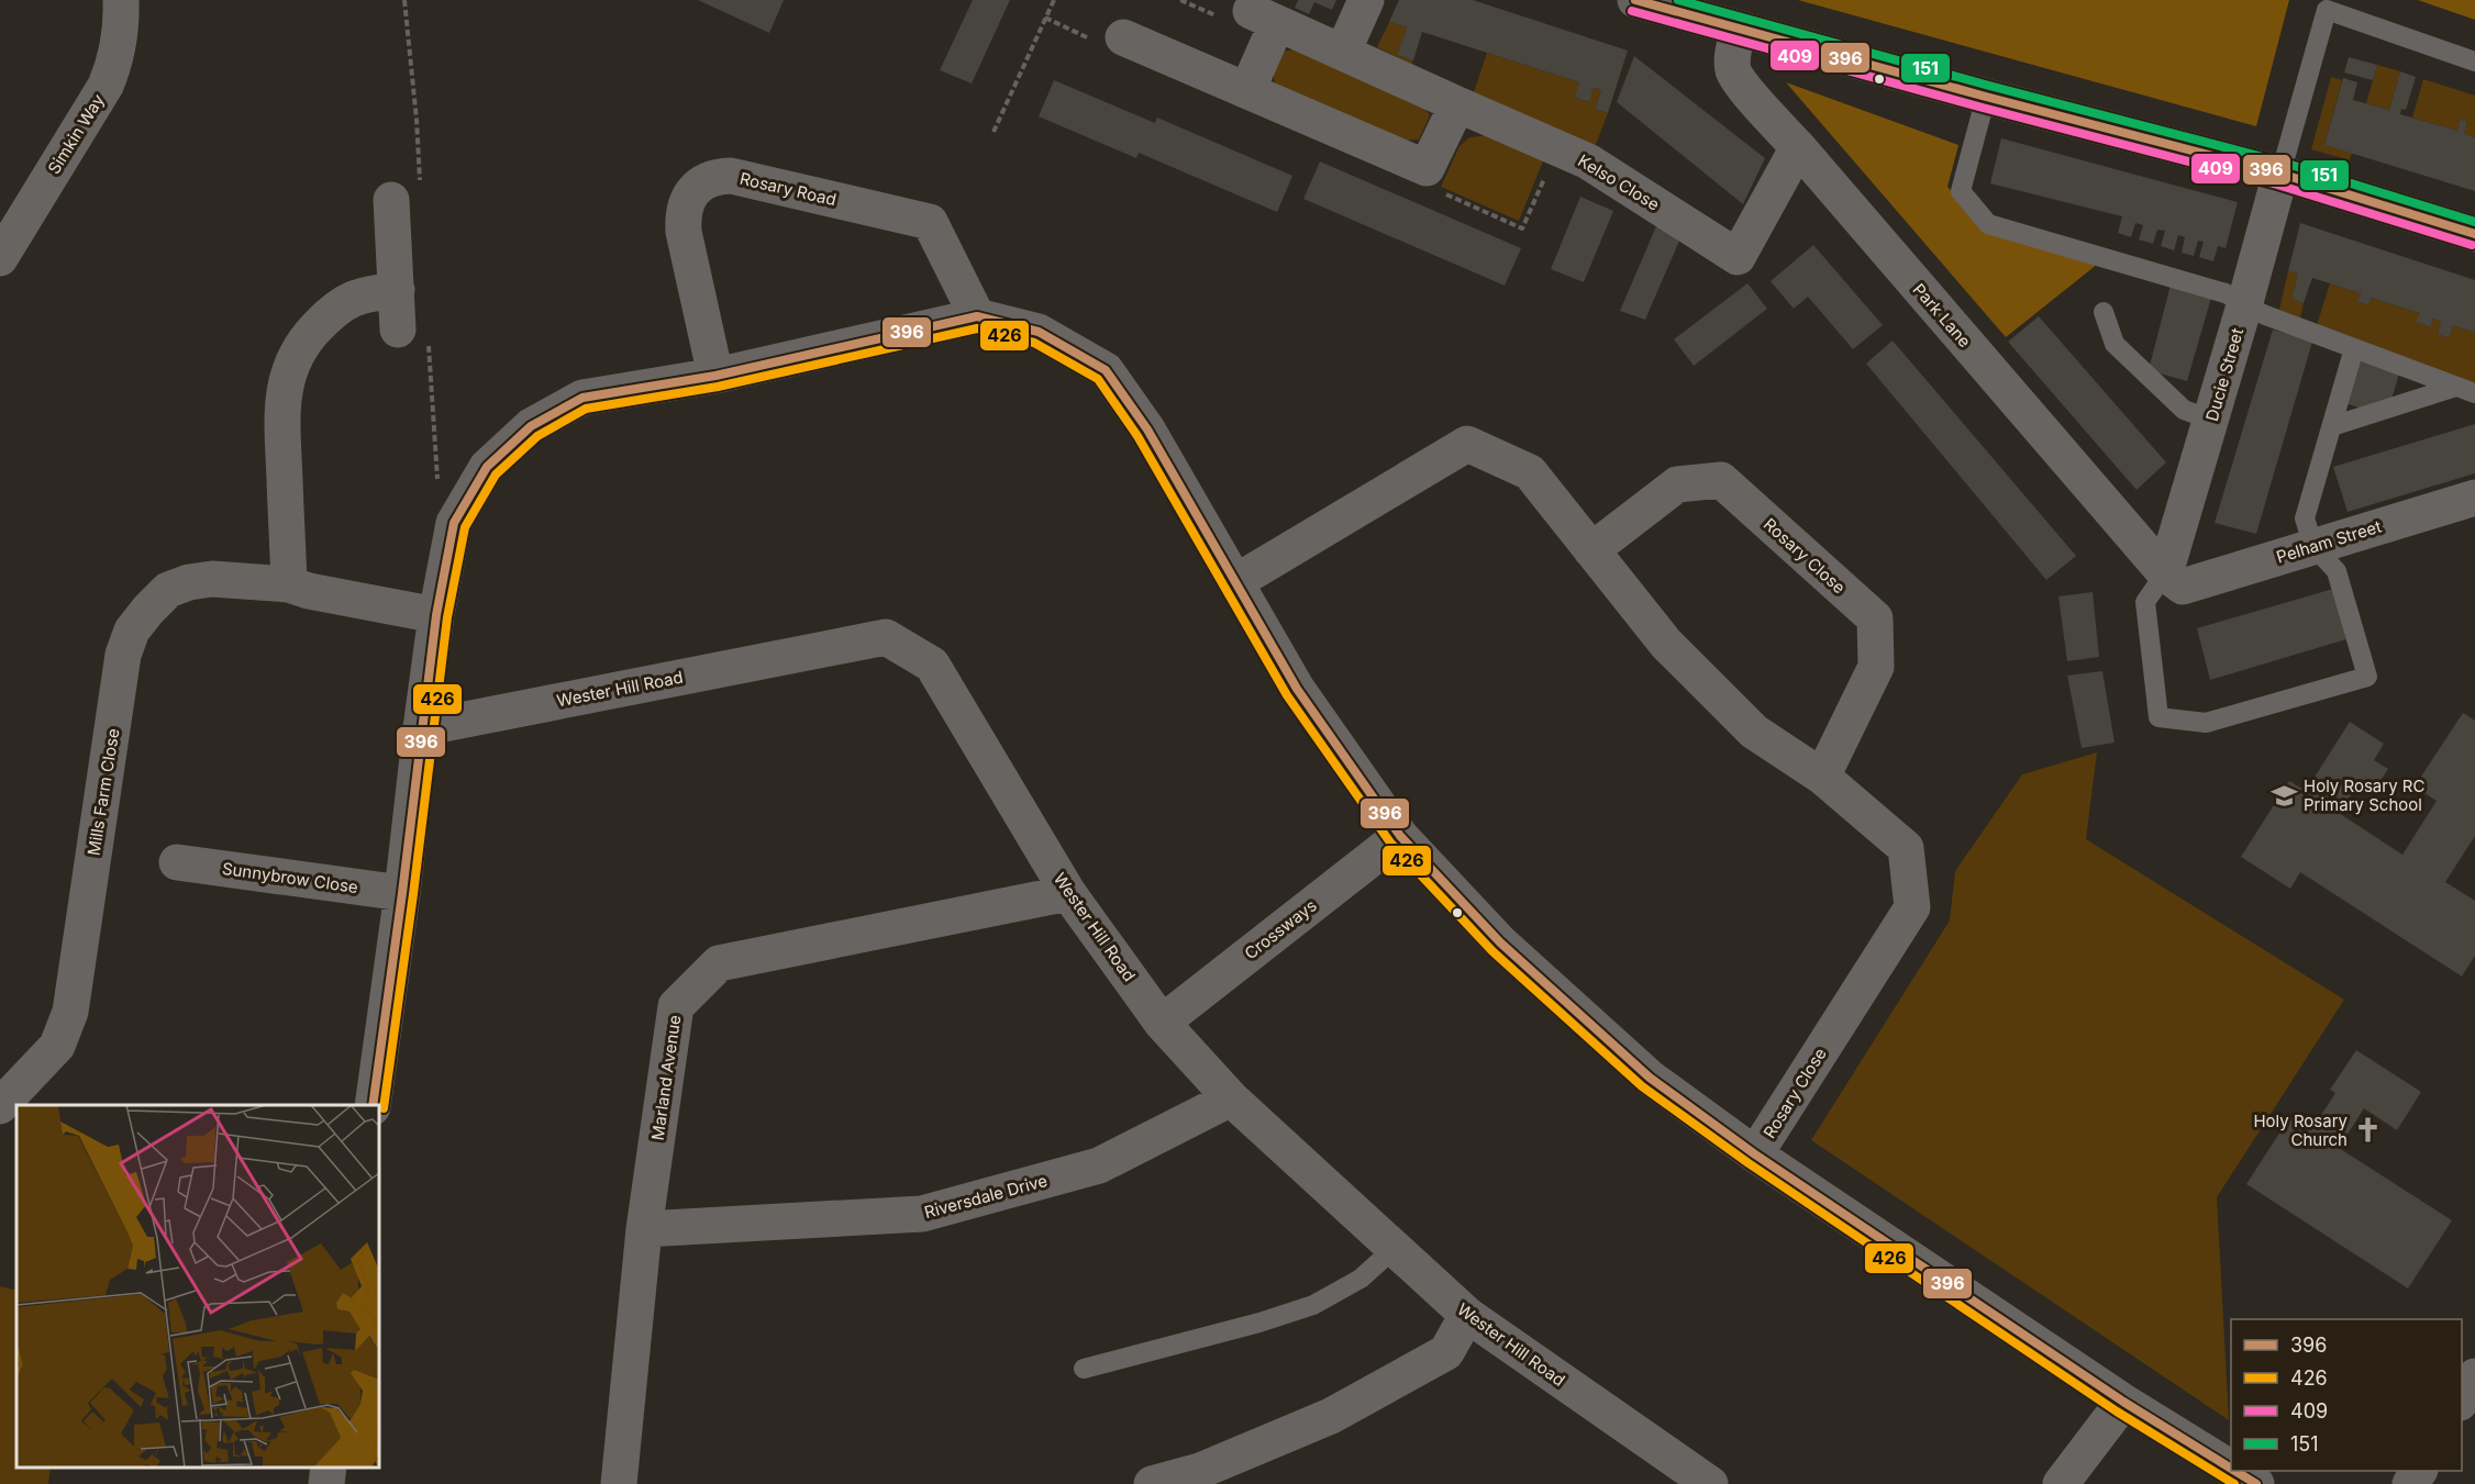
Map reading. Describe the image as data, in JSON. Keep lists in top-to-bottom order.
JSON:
{
  "streets": {
    "street": [
      "Simkin Way",
      "Kelso Close",
      "Rosary Road",
      "Park Lane",
      "Ducie Street",
      "Pelham Street",
      "Rosary Close",
      "Wester Hill Road",
      "Mills Farm Close",
      "Sunnybrow Close",
      "Crossways",
      "Marland Avenue",
      "Riversdale Drive"
    ]
  },
  "crossings": [
    ["Kelso Close", "Park Lane"],
    ["Park Lane", "Ducie Street"],
    ["Park Lane", "Pelham Street"],
    ["Ducie Street", "Pelham Street"],
    ["Wester Hill Road", "Crossways"],
    ["Wester Hill Road", "Marland Avenue"],
    ["Wester Hill Road", "Riversdale Drive"],
    ["Marland Avenue", "Riversdale Drive"]
  ],
  "places": {
    "school or university": ["Holy Rosary RC Primary School"],
    "church": ["Holy Rosary Church"]
  },
  "lines": [
    "transit line 396",
    "transit line 151",
    "transit line 409",
    "transit line 426"
  ],
  "legend": [
    "396",
    "426",
    "409",
    "151"
  ]
}
